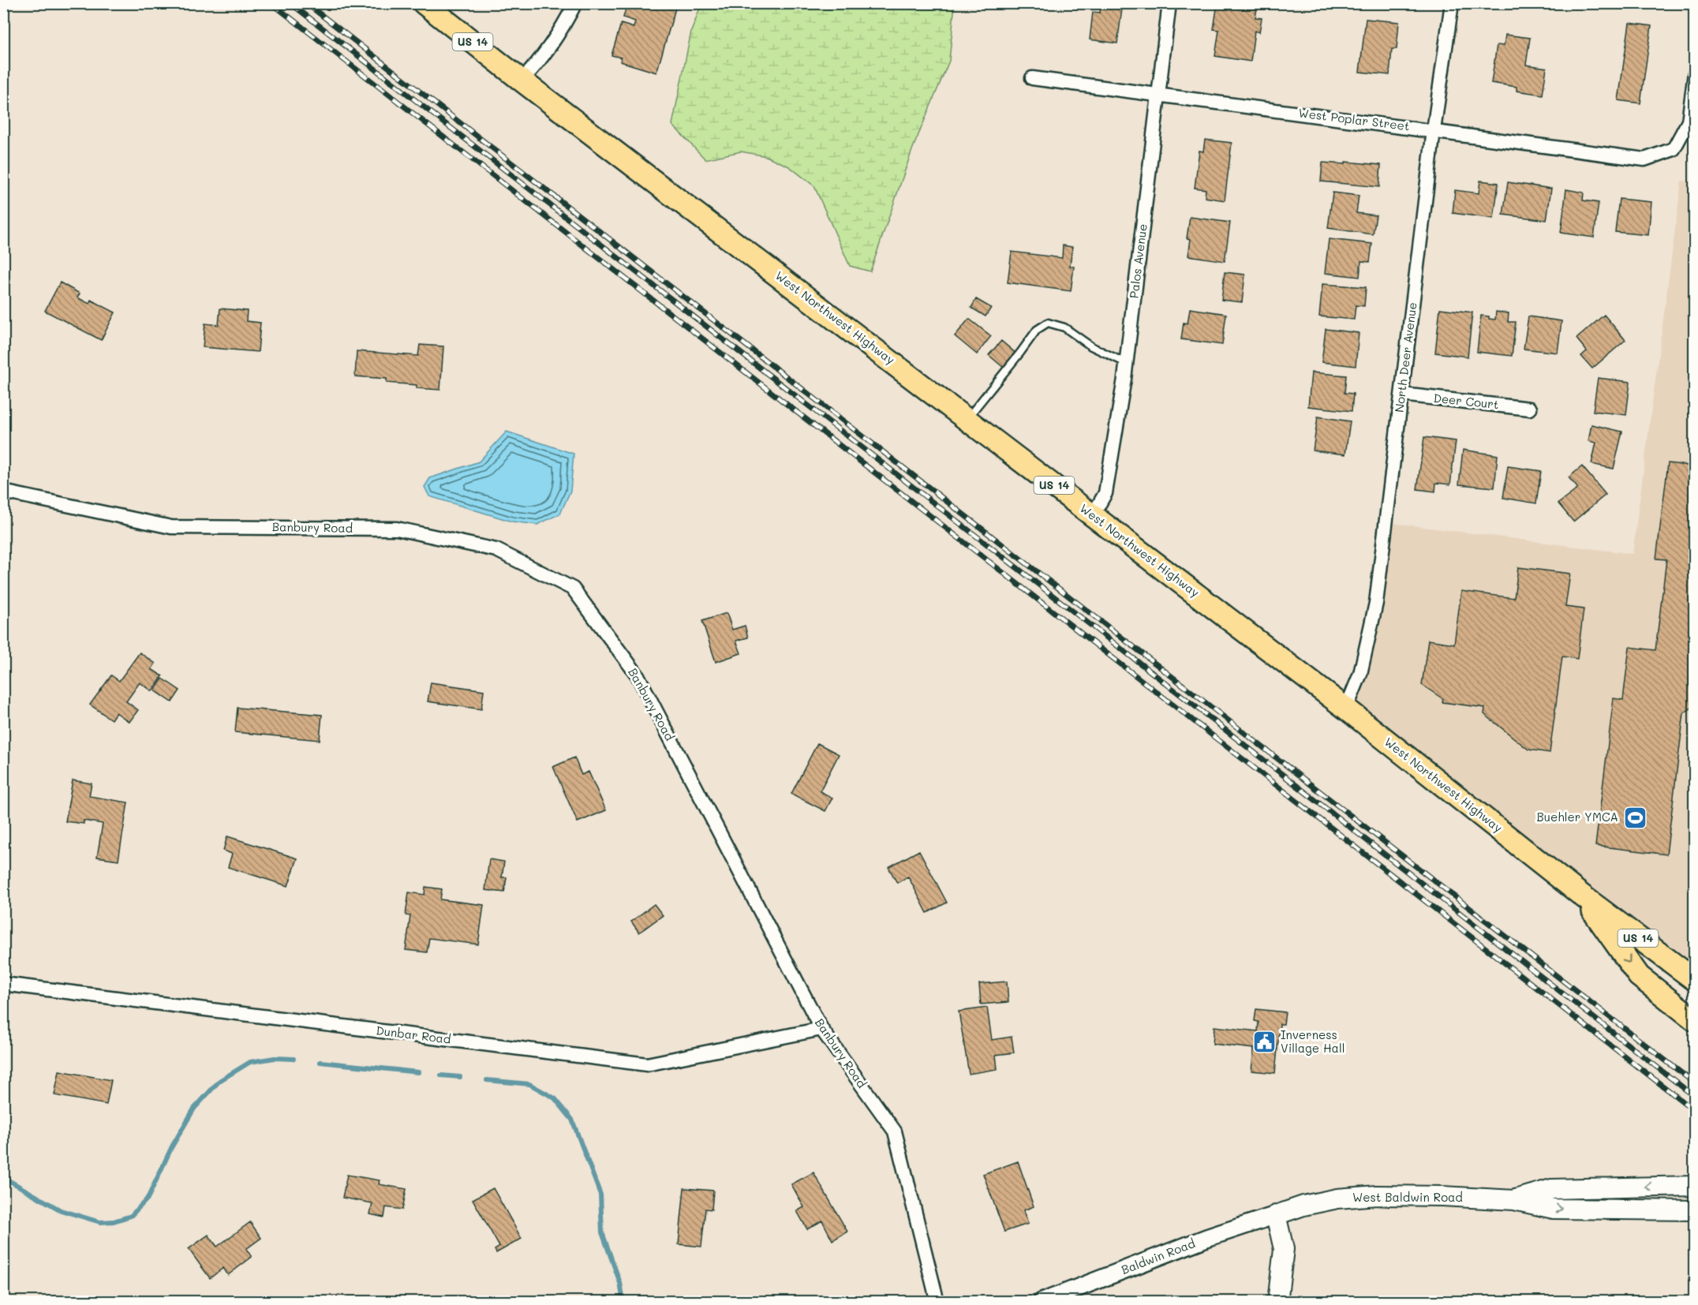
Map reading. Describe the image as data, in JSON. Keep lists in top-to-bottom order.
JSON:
{
  "streets": {
    "main road": ["US 14", "West Northwest Highway", "West Baldwin Road"],
    "street": [
      "West Poplar Street",
      "Palos Avenue",
      "North Deer Avenue",
      "Deer Court",
      "Banbury Road",
      "Dunbar Road",
      "Baldwin Road"
    ]
  },
  "crossings": [
    ["West Poplar Street", "Palos Avenue"],
    ["West Poplar Street", "North Deer Avenue"],
    ["Palos Avenue", "West Northwest Highway"],
    ["West Northwest Highway", "North Deer Avenue"],
    ["North Deer Avenue", "Deer Court"],
    ["Banbury Road", "Dunbar Road"],
    ["West Baldwin Road", "Baldwin Road"]
  ],
  "places": {
    "sports": ["Buehler YMCA"],
    "public building": ["Inverness Village Hall"]
  }
}
